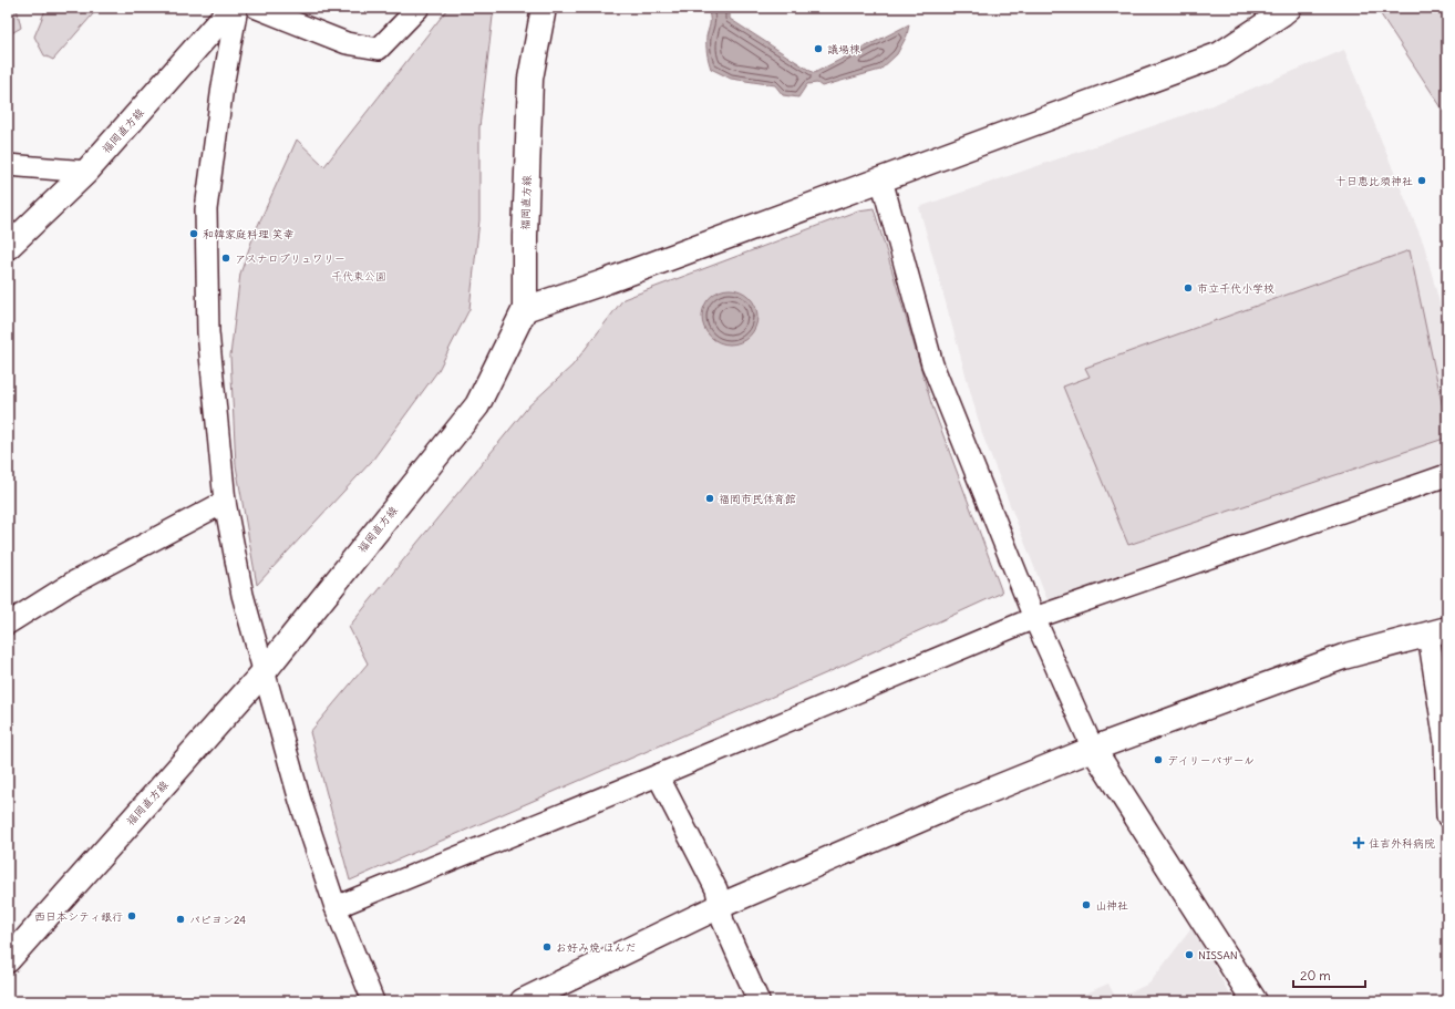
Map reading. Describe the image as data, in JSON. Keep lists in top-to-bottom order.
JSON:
{
  "streets": {
    "street": ["福岡直方線"]
  },
  "parks": ["千代東公園"],
  "places": {
    "other": [
      "議場棟",
      "十日恵比須神社",
      "和韓家庭料理 笑幸",
      "アスナロプリュワリー",
      "市立千代小学校",
      "福岡市民体育館",
      "デイリーバザール",
      "山神社",
      "西日本シティ銀行",
      "パピヨン24",
      "お好み焼 ほんだ",
      "NISSAN"
    ],
    "health": ["住吉外科病院"]
  },
  "scale_bar": "20 m"
}
